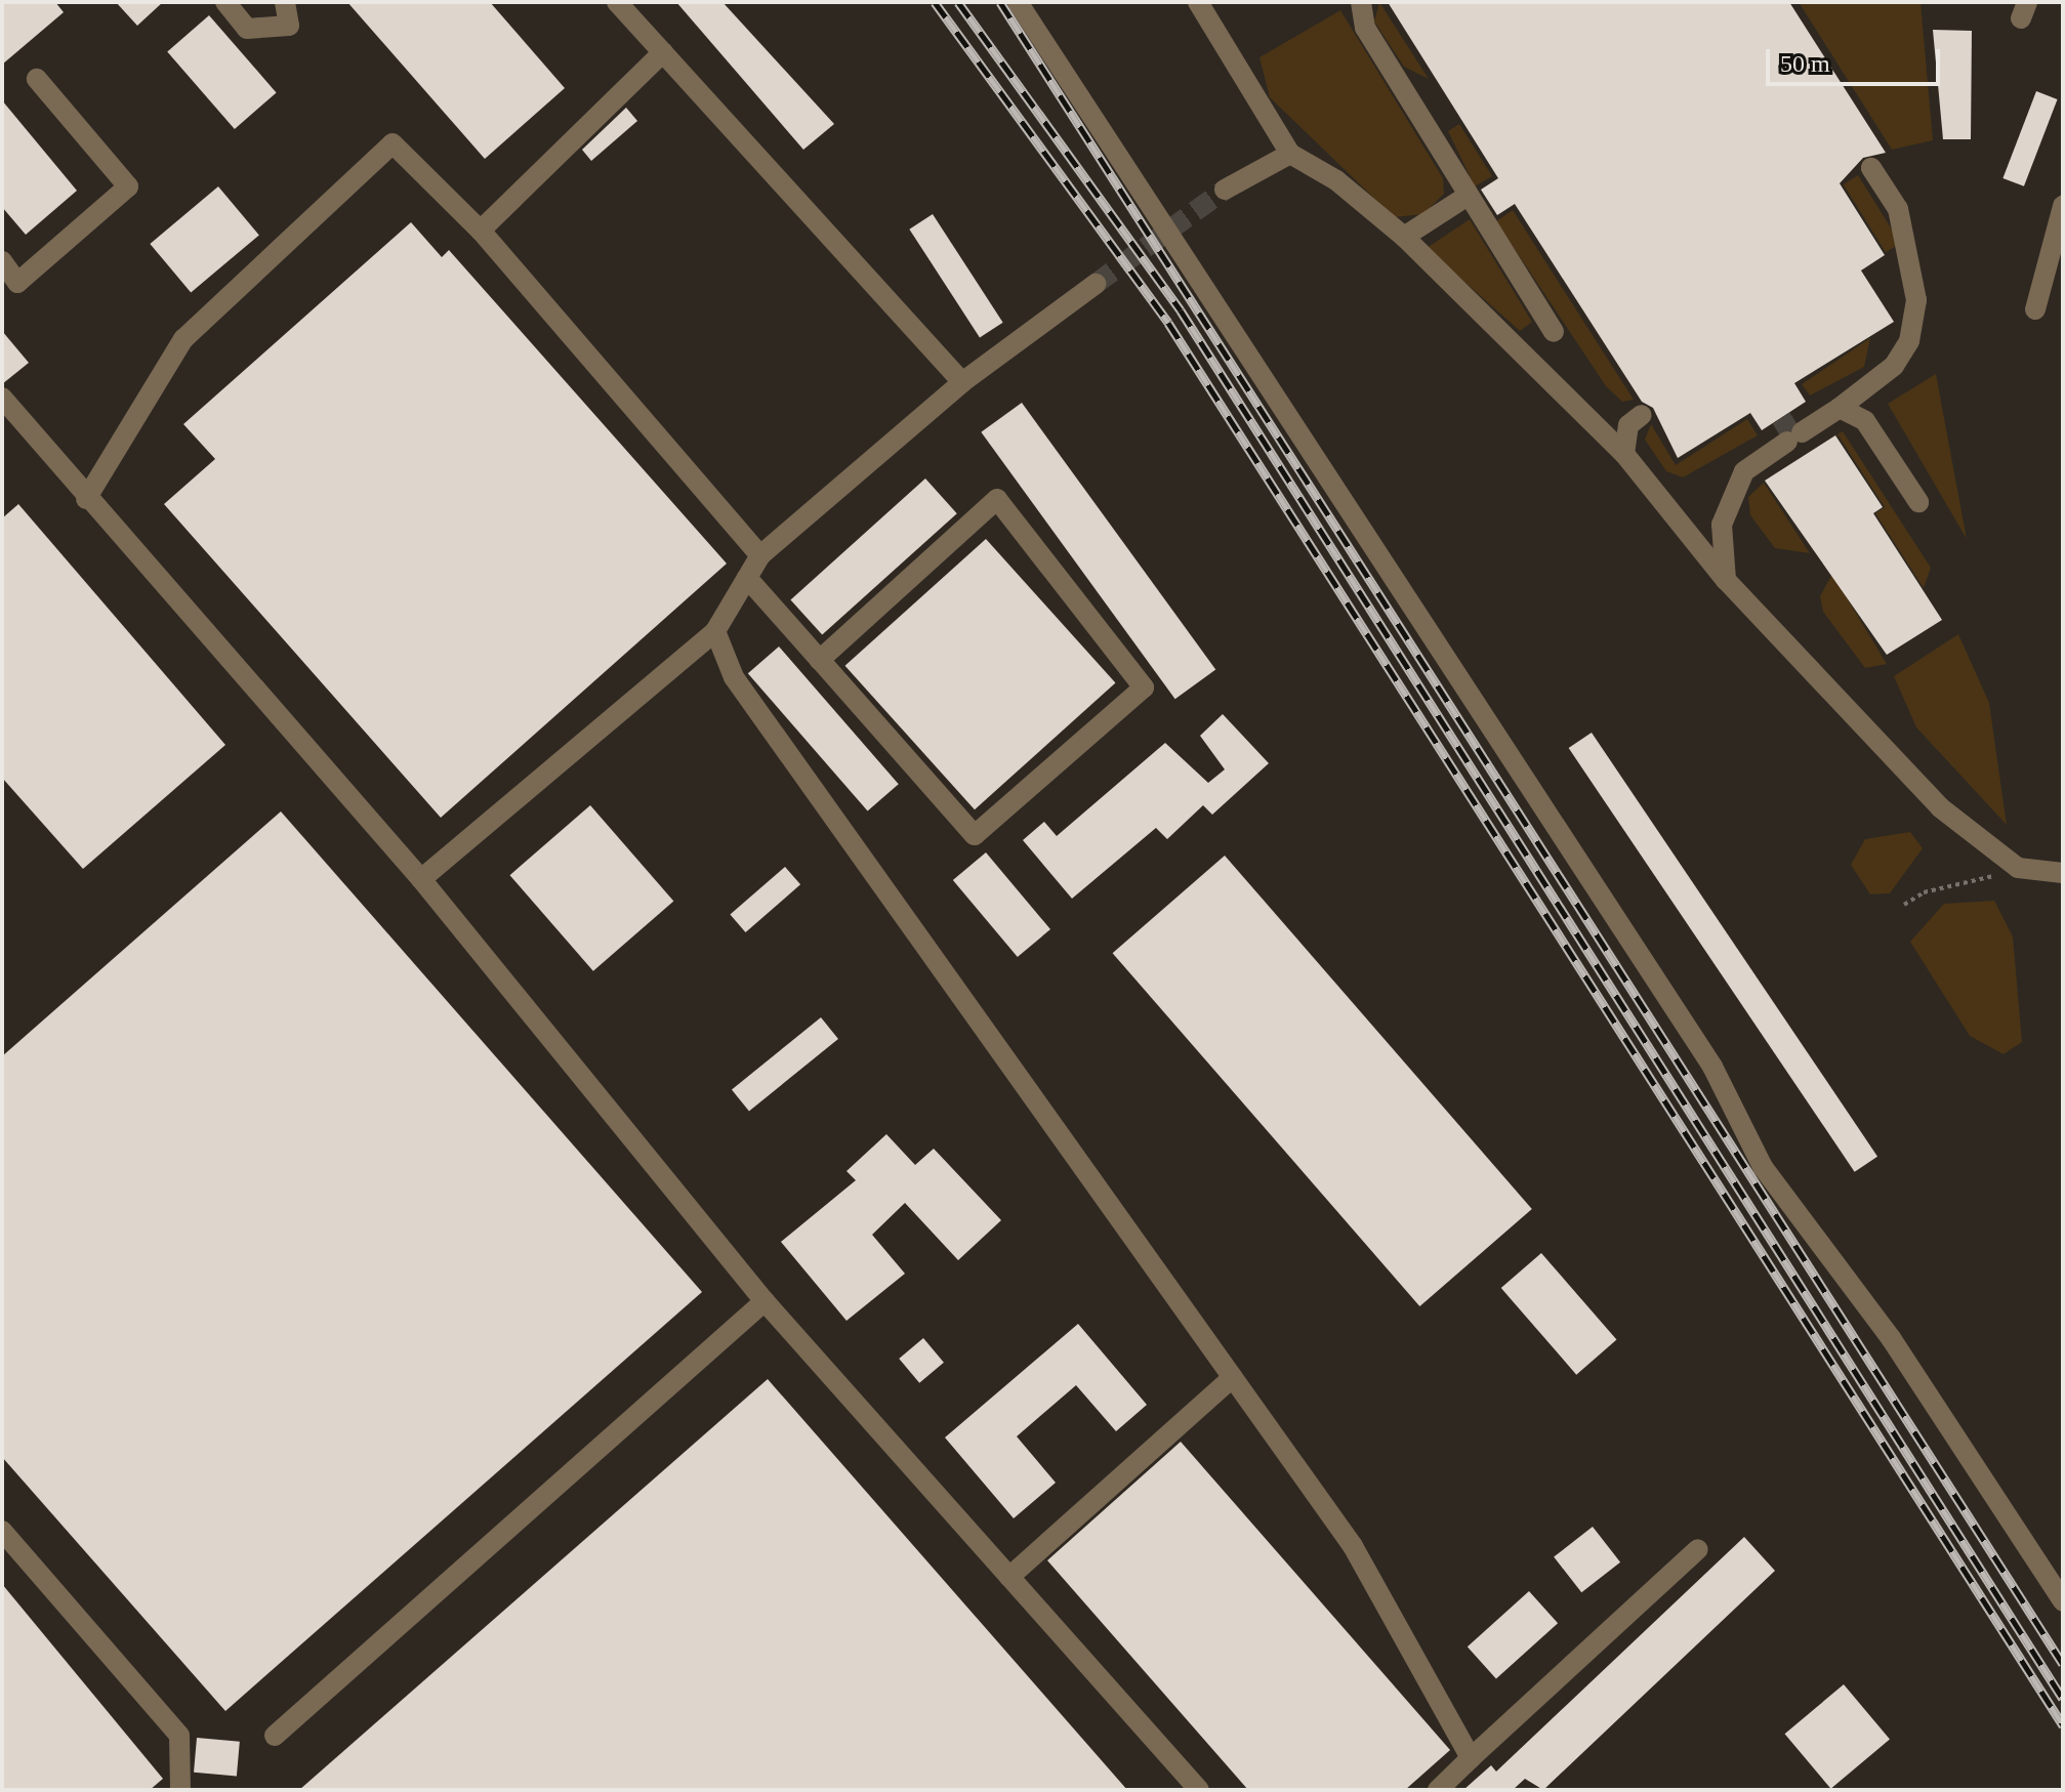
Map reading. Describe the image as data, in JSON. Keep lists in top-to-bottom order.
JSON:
{
  "scale_bar": "50 m"
}
